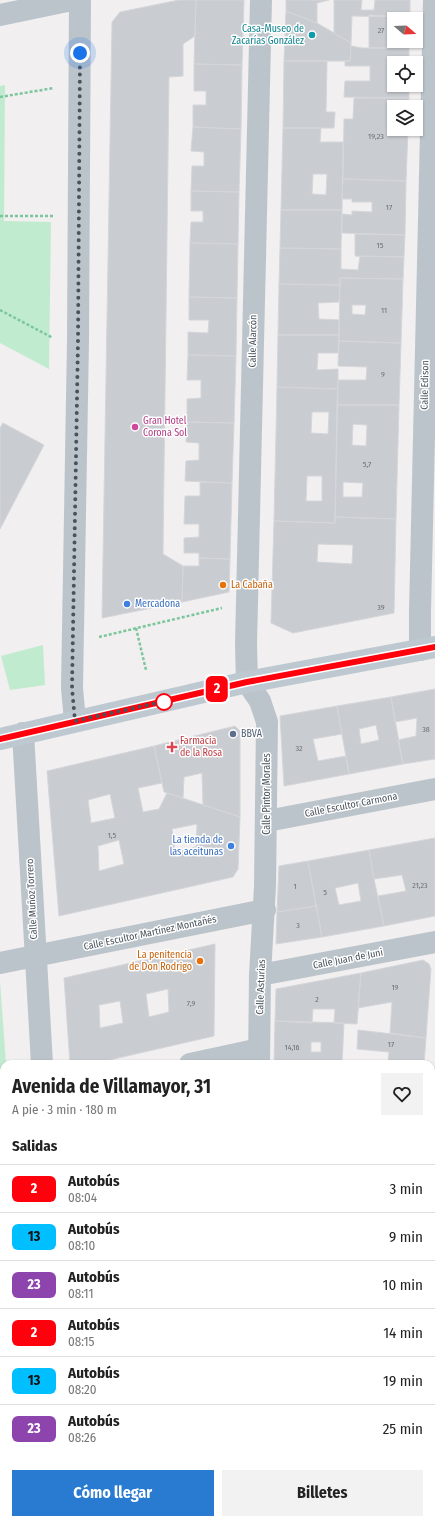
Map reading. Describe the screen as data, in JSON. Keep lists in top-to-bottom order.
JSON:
{
  "streets": {
    "street": [
      "Calle Alarcón",
      "Calle Edison",
      "Calle Pintor Morales",
      "Calle Escultor Carmona",
      "Calle Muñoz Torrero",
      "Calle Escultor Martínez Montañés",
      "Calle Juan de Juni",
      "Calle Asturias"
    ]
  },
  "crossings": [
    ["Calle Alarcón", "Calle Pintor Morales"],
    ["Calle Pintor Morales", "Calle Escultor Carmona"],
    ["Calle Pintor Morales", "Calle Escultor Martínez Montañés"],
    ["Calle Pintor Morales", "Calle Asturias"],
    ["Calle Muñoz Torrero", "Calle Escultor Martínez Montañés"],
    ["Calle Escultor Martínez Montañés", "Calle Asturias"],
    ["Calle Juan de Juni", "Calle Asturias"]
  ],
  "places": {
    "other": [
      "Casa-Museo de Zacarías González",
      "Gran Hotel Corona Sol",
      "La Cabaña",
      "Mercadona",
      "BBVA",
      "La tienda de las aceitunas",
      "La penitencia de Don Rodrigo"
    ],
    "health": ["Farmacia de la Rosa"]
  },
  "lines": ["bus line 2"],
  "house_numbers": [
    "27",
    "19,23",
    "17",
    "15",
    "11",
    "9",
    "5,7",
    "39",
    "38",
    "32",
    "1,5",
    "21,23",
    "1",
    "5",
    "3",
    "19",
    "2",
    "7,9",
    "17",
    "14,16"
  ],
  "north": "right",
  "page": {
    "on_map": "2",
    "heading": [
      ["Avenida de Villamayor, 31", "A pie · 3 min · 180 m"],
      "Salidas"
    ],
    "list": [
      {
        "mark": "2",
        "name": "Autobús",
        "note": "08:04",
        "value": "3 min"
      },
      {
        "mark": "13",
        "name": "Autobús",
        "note": "08:10",
        "value": "9 min"
      },
      {
        "mark": "23",
        "name": "Autobús",
        "note": "08:11",
        "value": "10 min"
      },
      {
        "mark": "2",
        "name": "Autobús",
        "note": "08:15",
        "value": "14 min"
      },
      {
        "mark": "13",
        "name": "Autobús",
        "note": "08:20",
        "value": "19 min"
      },
      {
        "mark": "23",
        "name": "Autobús",
        "note": "08:26",
        "value": "25 min"
      }
    ],
    "buttons": ["Cómo llegar", "Billetes"]
  }
}
